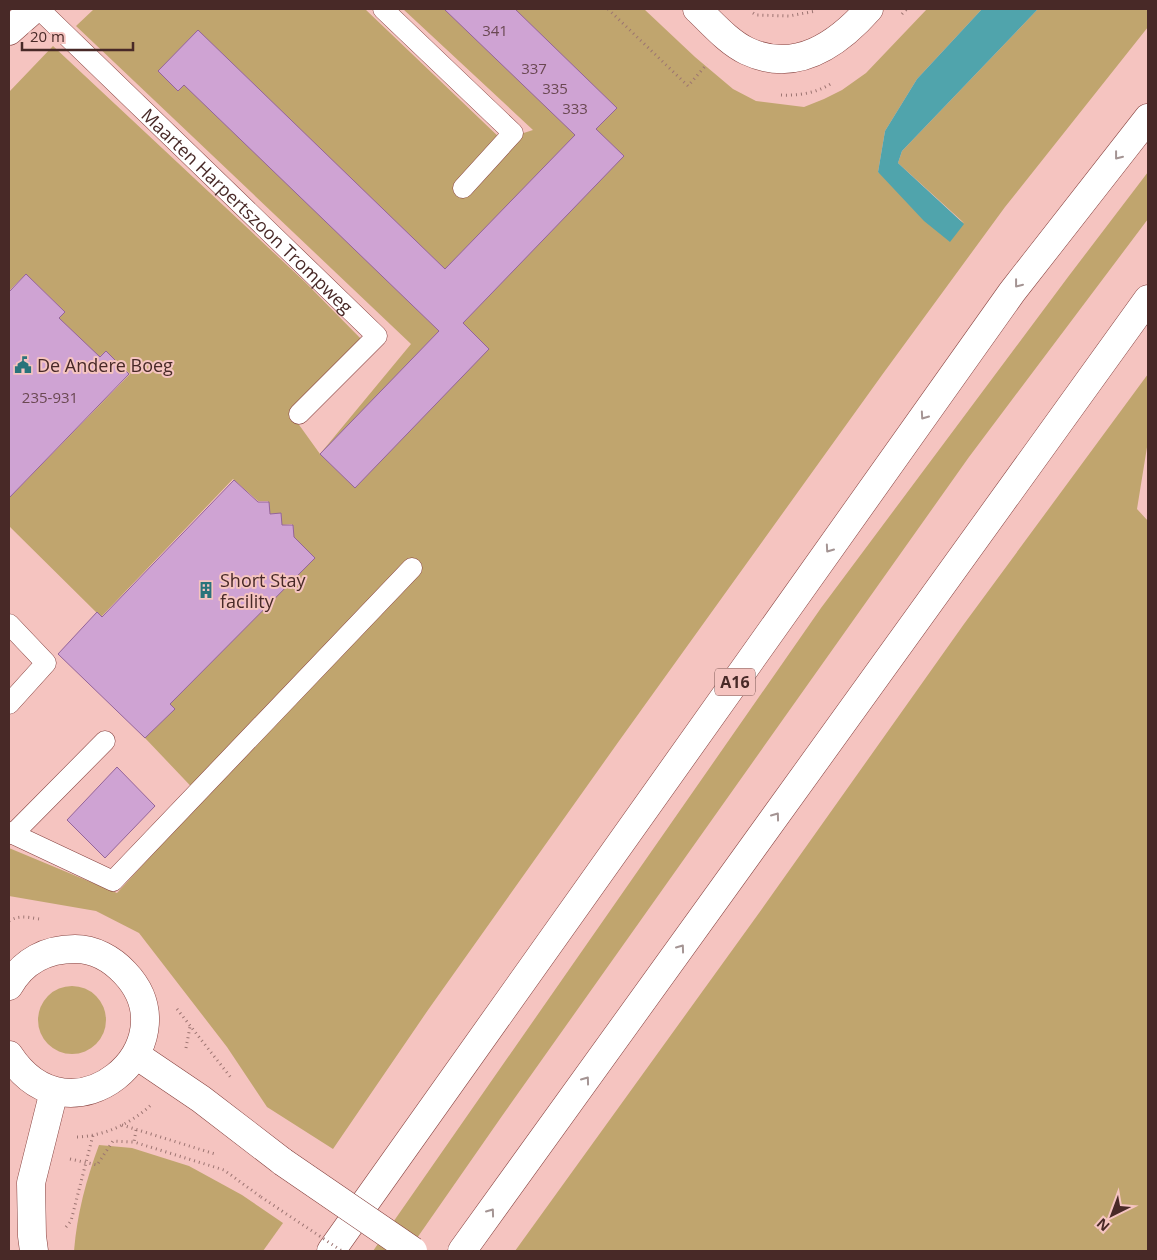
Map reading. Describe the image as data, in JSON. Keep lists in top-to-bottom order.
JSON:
{
  "streets": {
    "main road": ["A16"],
    "lane": ["Maarten Harpertszoon Trompweg"]
  },
  "places": {
    "public building": ["De Andere Boeg"],
    "building": ["Short Stay facility"]
  },
  "house_numbers": [
    "341",
    "337",
    "335",
    "333",
    "235-931"
  ],
  "scale_bar": "20 m",
  "north": "bottom left"
}
